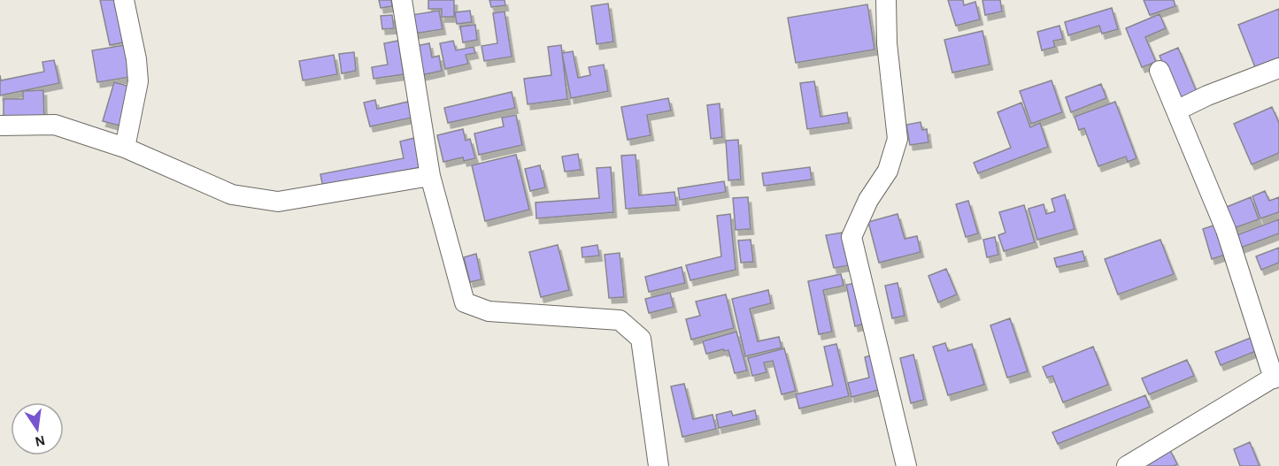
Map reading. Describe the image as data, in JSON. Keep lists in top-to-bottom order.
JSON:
{
  "north": "bottom"
}
